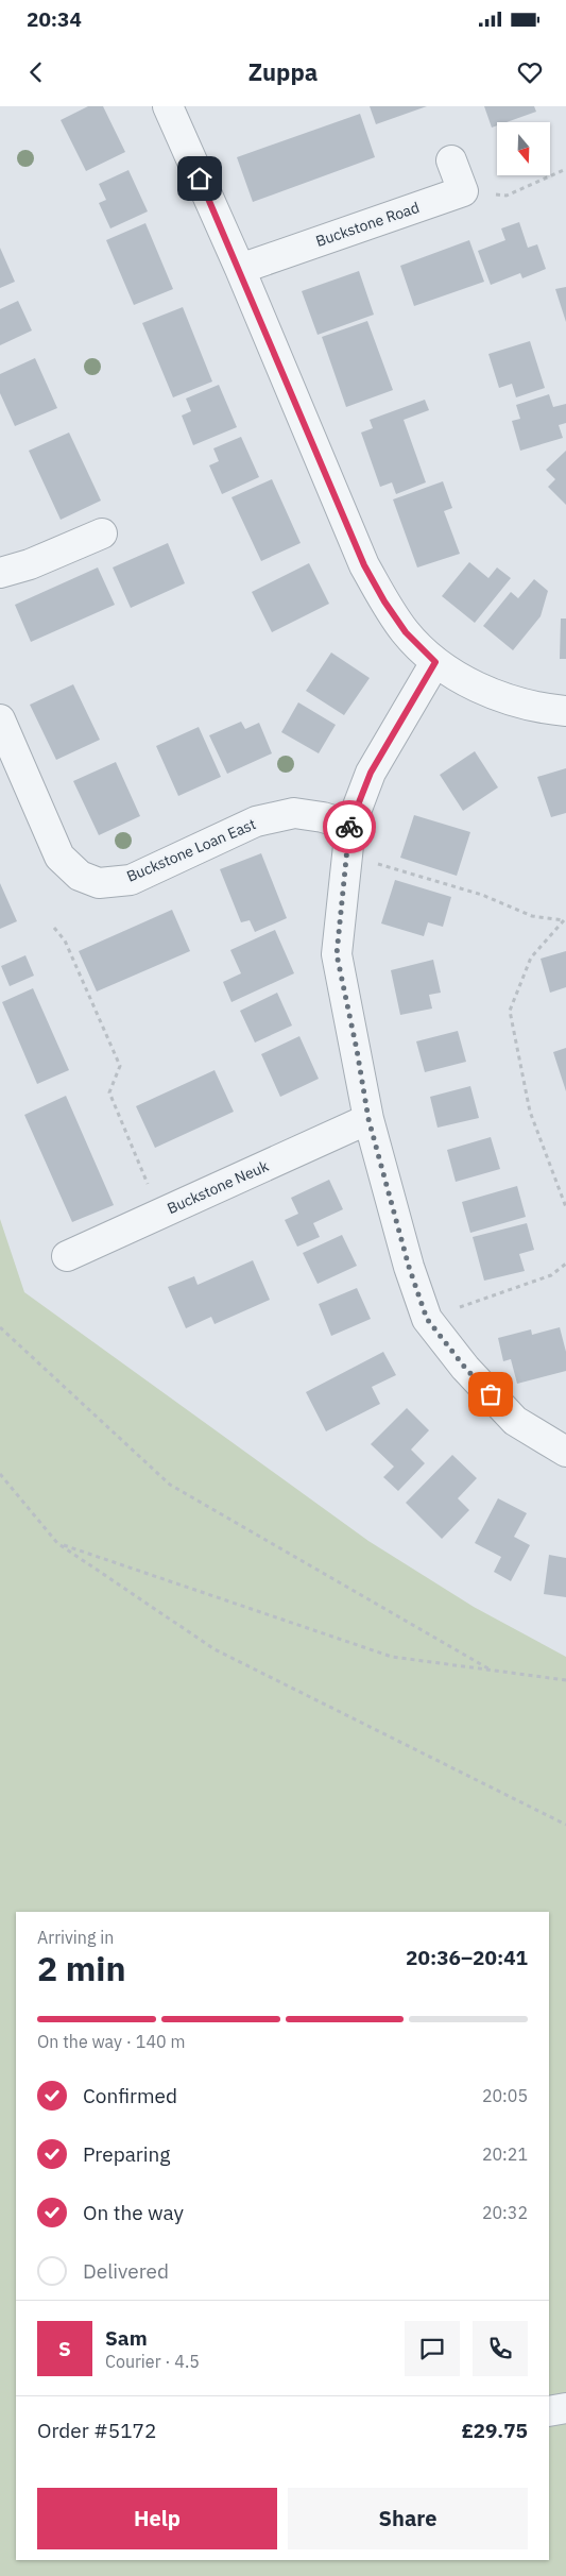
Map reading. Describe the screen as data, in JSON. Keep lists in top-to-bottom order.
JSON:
{
  "streets": {
    "street": ["Buckstone Road", "Buckstone Loan East", "Buckstone Neuk"]
  },
  "north": "bottom",
  "page": {
    "status": "20:34",
    "header": "Zuppa",
    "heading": ["2 min", "Arriving in", "20:36–20:41"],
    "panel": [
      "Sam",
      "Courier · 4.5",
      "Order #5172",
      "£29.75"
    ],
    "bar": "On the way · 140 m",
    "list": [
      ["Confirmed", "20:05"],
      ["Preparing", "20:21"],
      ["On the way", "20:32"],
      "Delivered"
    ],
    "round": "S",
    "buttons": ["Help", "Share"]
  }
}
